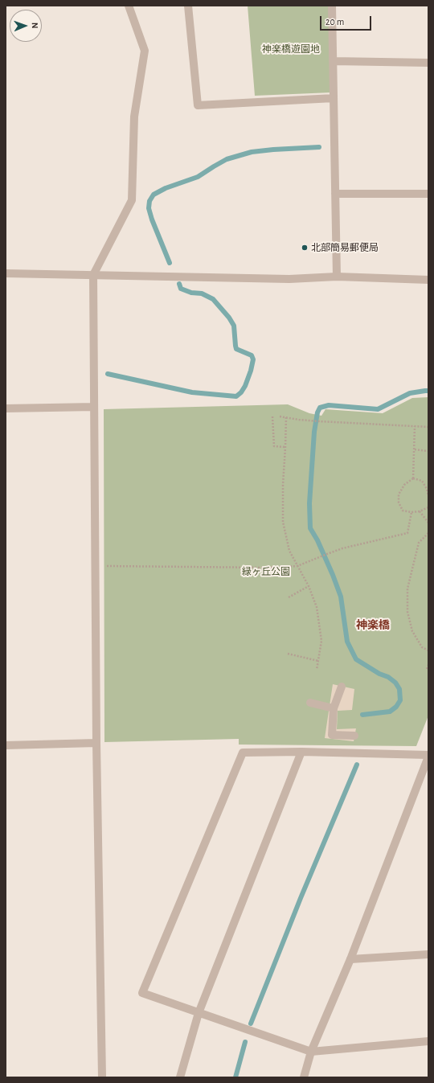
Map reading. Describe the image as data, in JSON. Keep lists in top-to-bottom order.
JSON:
{
  "districts": ["神楽橋"],
  "parks": ["神楽橋遊園地", "緑ヶ丘公園"],
  "places": ["北部簡易郵便局"],
  "scale_bar": "20 m",
  "north": "right"
}
